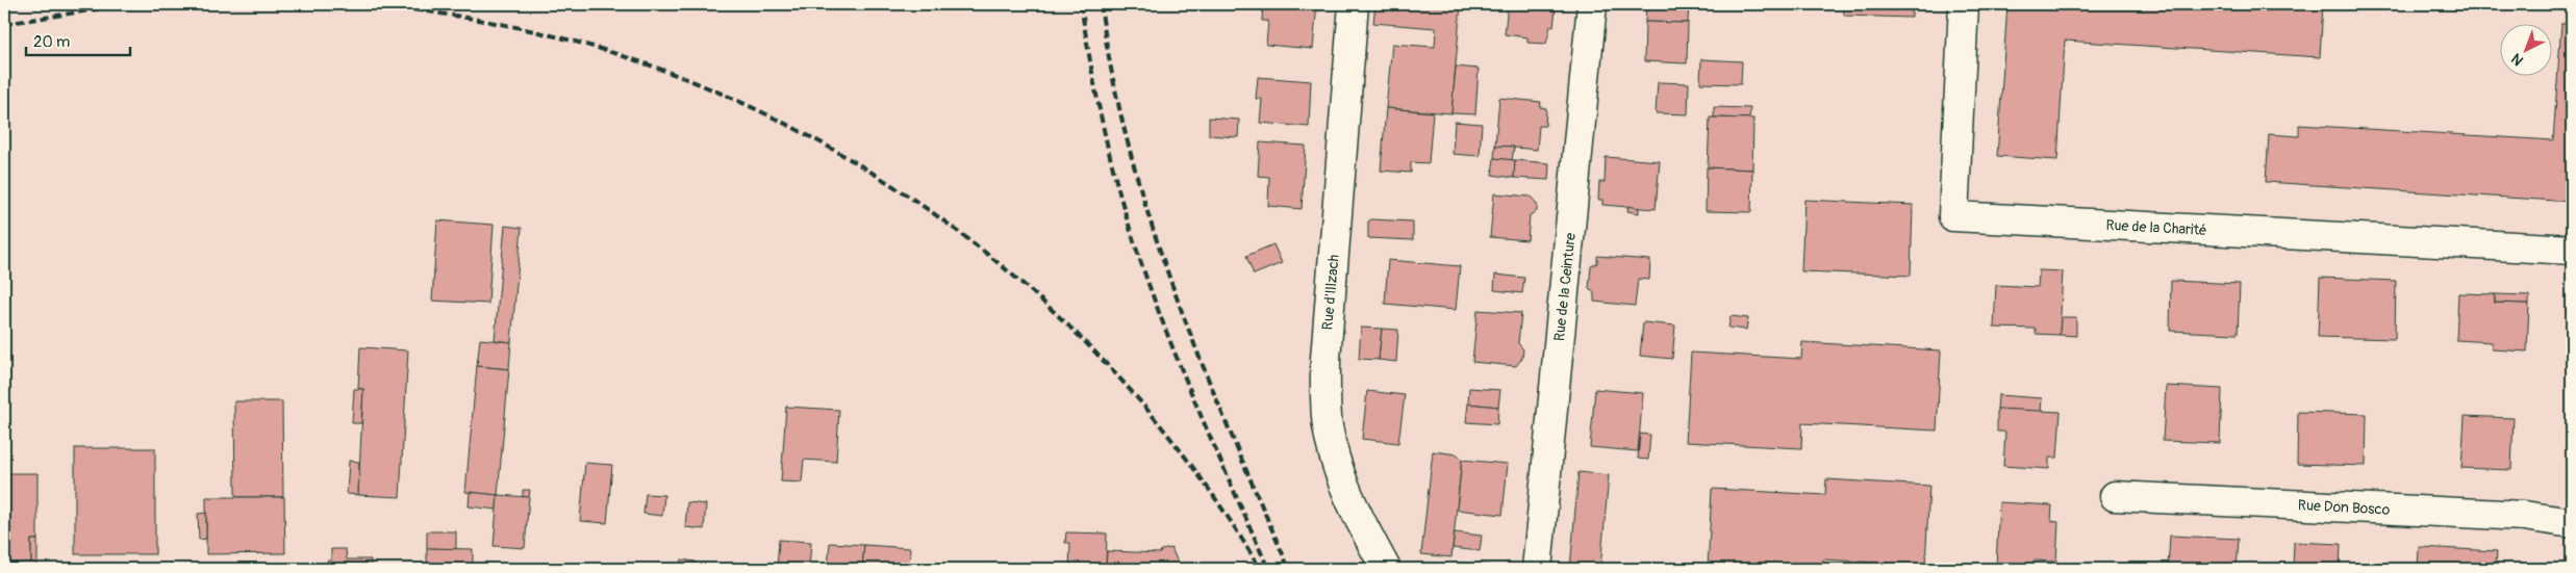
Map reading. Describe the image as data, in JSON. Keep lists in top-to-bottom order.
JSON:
{
  "streets": {
    "street": [
      "Rue de la Charité",
      "Rue de la Ceinture",
      "Rue d'Illzach",
      "Rue Don Bosco"
    ]
  },
  "scale_bar": "20 m",
  "north": "bottom left"
}
